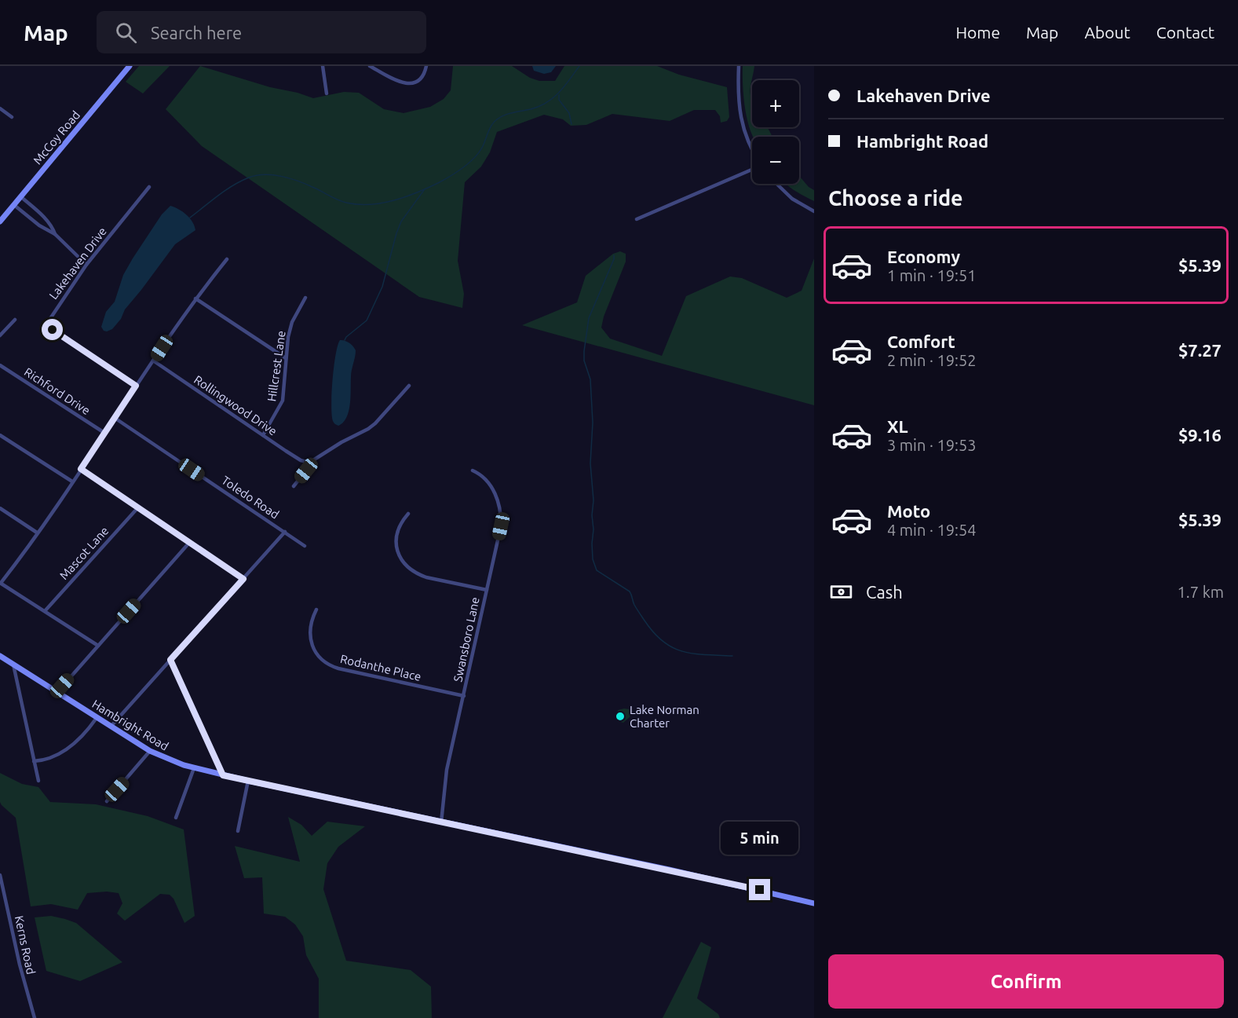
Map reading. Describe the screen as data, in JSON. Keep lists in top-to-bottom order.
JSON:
{
  "streets": {
    "main road": ["McCoy Road", "Hambright Road"],
    "street": [
      "Lakehaven Drive",
      "Hillcrest Lane",
      "Richford Drive",
      "Rollingwood Drive",
      "Toledo Road",
      "Mascot Lane",
      "Swansboro Lane",
      "Rodanthe Place",
      "Kerns Road"
    ]
  },
  "crossings": [
    ["Hillcrest Lane", "Rollingwood Drive"],
    ["Swansboro Lane", "Rodanthe Place"],
    ["Swansboro Lane", "Hambright Road"]
  ],
  "places": ["Lake Norman Charter"],
  "page": {
    "header": "Map",
    "search": "Search here",
    "nav": [
      "Home",
      "Map",
      "About",
      "Contact"
    ],
    "banner": ["Lakehaven Drive", "Hambright Road"],
    "map_buttons": ["+", "−"],
    "heading": "Choose a ride",
    "list": [
      {
        "name": "Economy",
        "note": "1 min · 19:51",
        "value": "$5.39"
      },
      {
        "name": "Comfort",
        "note": "2 min · 19:52",
        "value": "$7.27"
      },
      {
        "name": "XL",
        "note": "3 min · 19:53",
        "value": "$9.16"
      },
      {
        "name": "Moto",
        "note": "4 min · 19:54",
        "value": "$5.39"
      }
    ],
    "pay": ["Cash", "1.7 km"],
    "bubble": "5 min",
    "buttons": "Confirm"
  }
}
